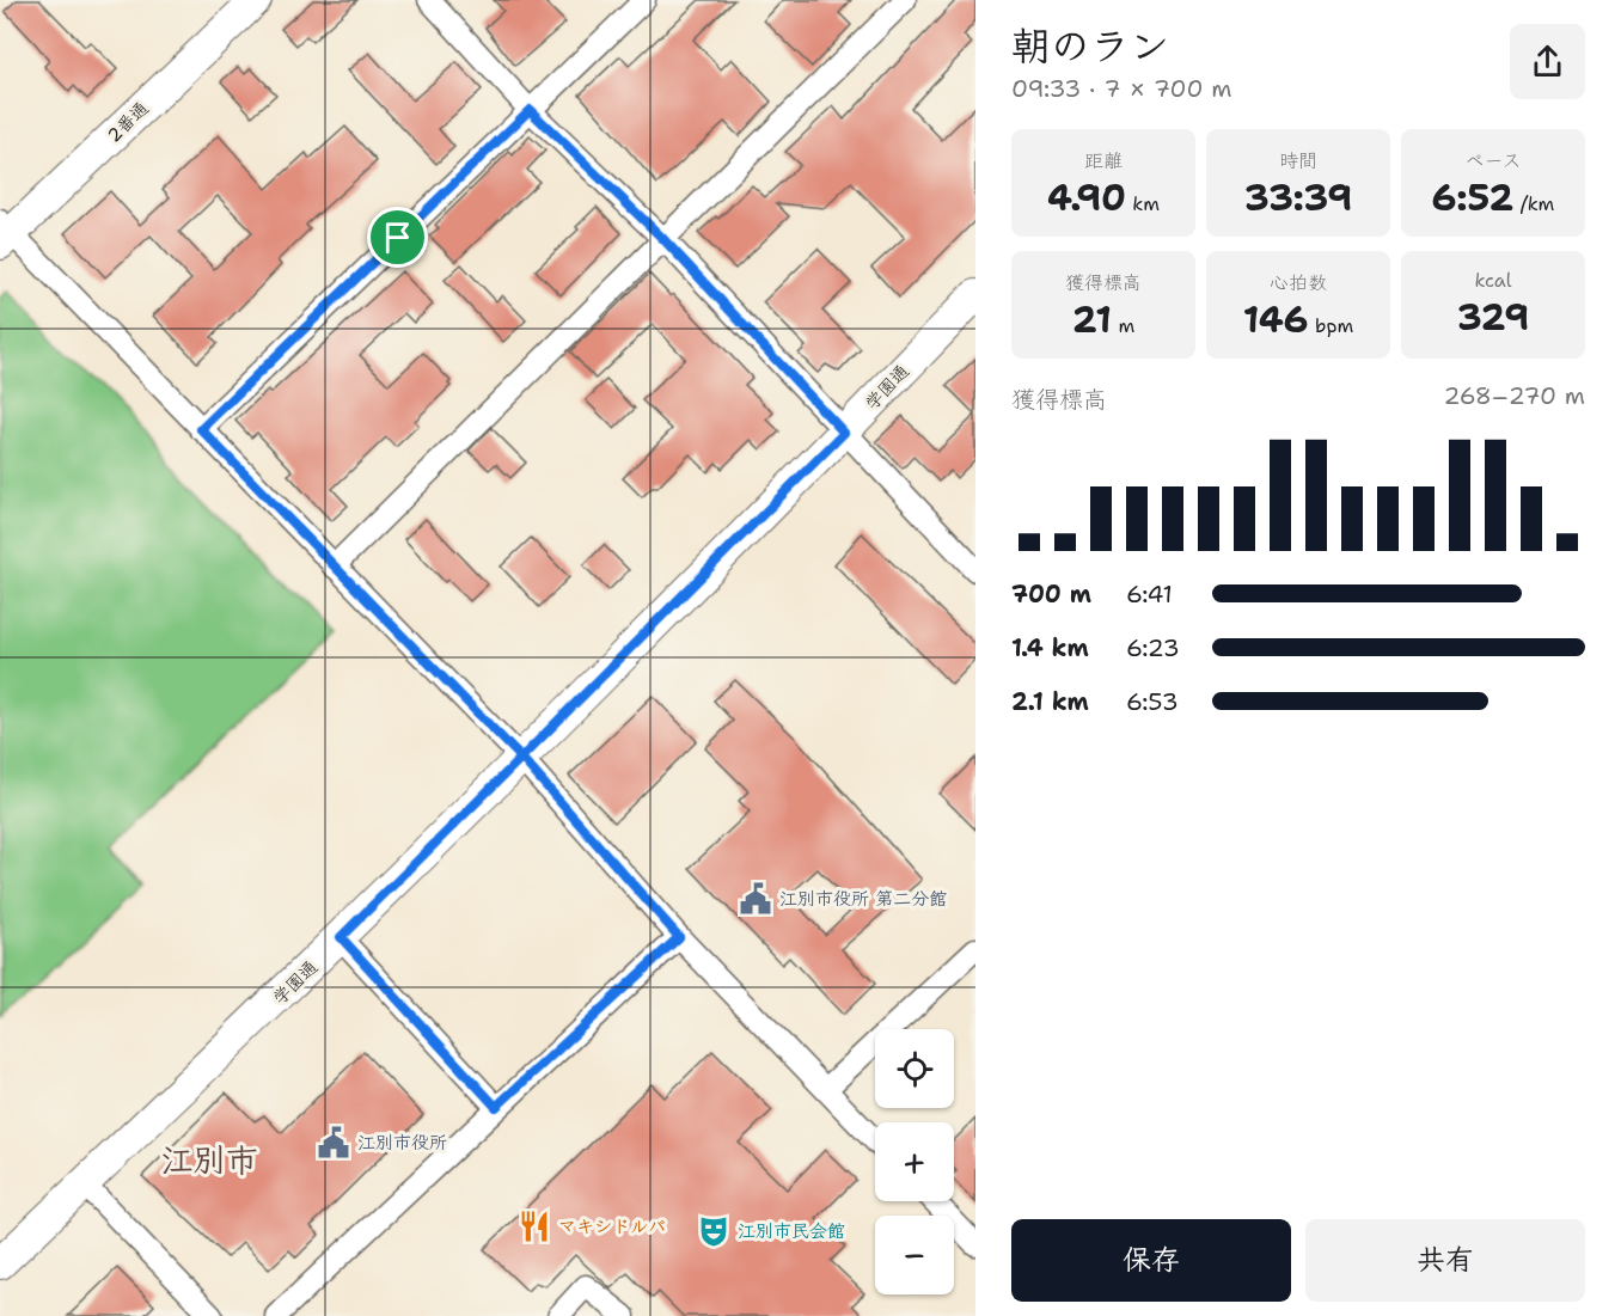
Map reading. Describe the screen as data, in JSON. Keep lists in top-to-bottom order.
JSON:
{
  "streets": {
    "street": ["2番通", "学園通"]
  },
  "districts": ["江別市"],
  "places": {
    "public building": ["江別市役所 第二分館", "江別市役所"],
    "restaurant": ["マキシドルパ"],
    "theatre": ["江別市民会館"]
  },
  "page": {
    "heading": ["朝のラン", "09:33 · 7 × 700 m"],
    "stats": [
      ["距離", "4.90 km"],
      ["時間", "33:39"],
      ["ペース", "6:52 /km"],
      ["獲得標高", "21 m"],
      ["心拍数", "146 bpm"],
      ["kcal", "329"]
    ],
    "chart": ["獲得標高", "268–270 m"],
    "list": [
      {
        "name": "700 m",
        "note": "6:41"
      },
      {
        "name": "1.4 km",
        "note": "6:23"
      },
      {
        "name": "2.1 km",
        "note": "6:53"
      }
    ],
    "map_buttons": ["+", "−"],
    "buttons": ["保存", "共有"]
  }
}
